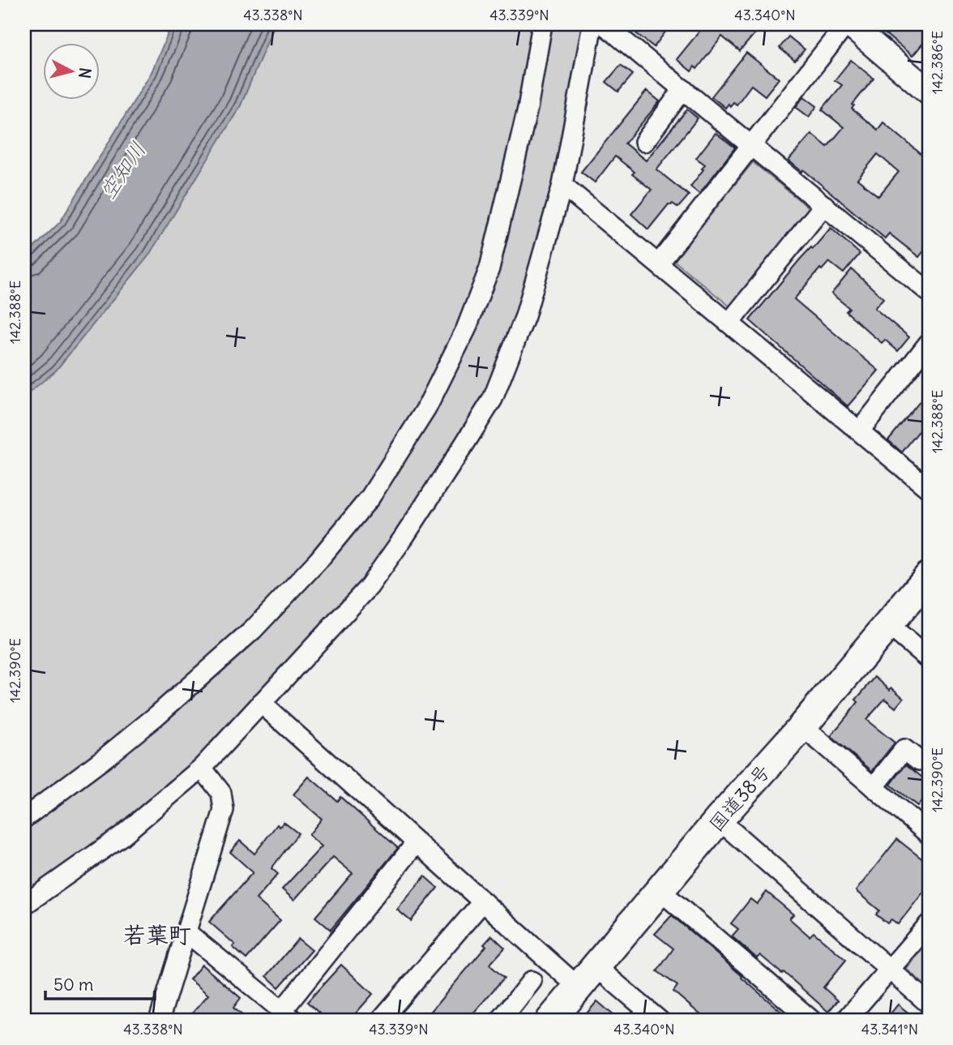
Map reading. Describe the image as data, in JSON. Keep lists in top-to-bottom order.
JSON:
{
  "streets": {
    "highway": ["国道38号"]
  },
  "districts": ["若葉町"],
  "water": ["空知川"],
  "scale_bar": "50 m",
  "north": "right",
  "coordinates": [
    "43.338°N",
    "43.339°N",
    "43.340°N",
    "142.386°E",
    "142.388°E",
    "142.390°E",
    "43.341°N"
  ]
}
